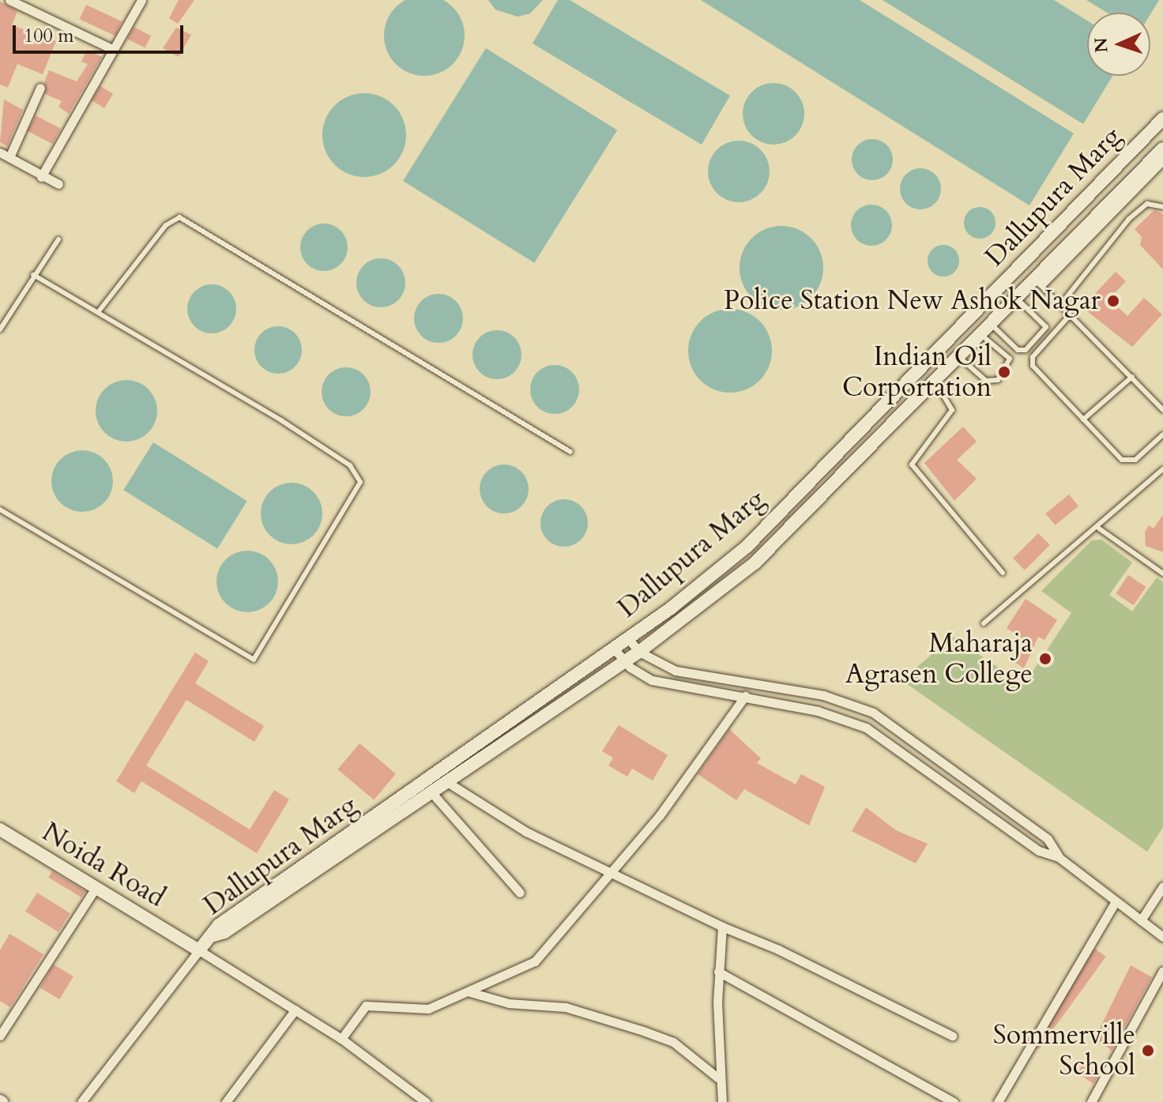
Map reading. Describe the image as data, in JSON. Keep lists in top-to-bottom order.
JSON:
{
  "streets": {
    "main road": ["Dallupura Marg", "Noida Road"]
  },
  "places": [
    "Police Station New Ashok Nagar",
    "Indian Oil Corportation",
    "Maharaja Agrasen College",
    "Sommerville School"
  ],
  "scale_bar": "100 m",
  "north": "left"
}
